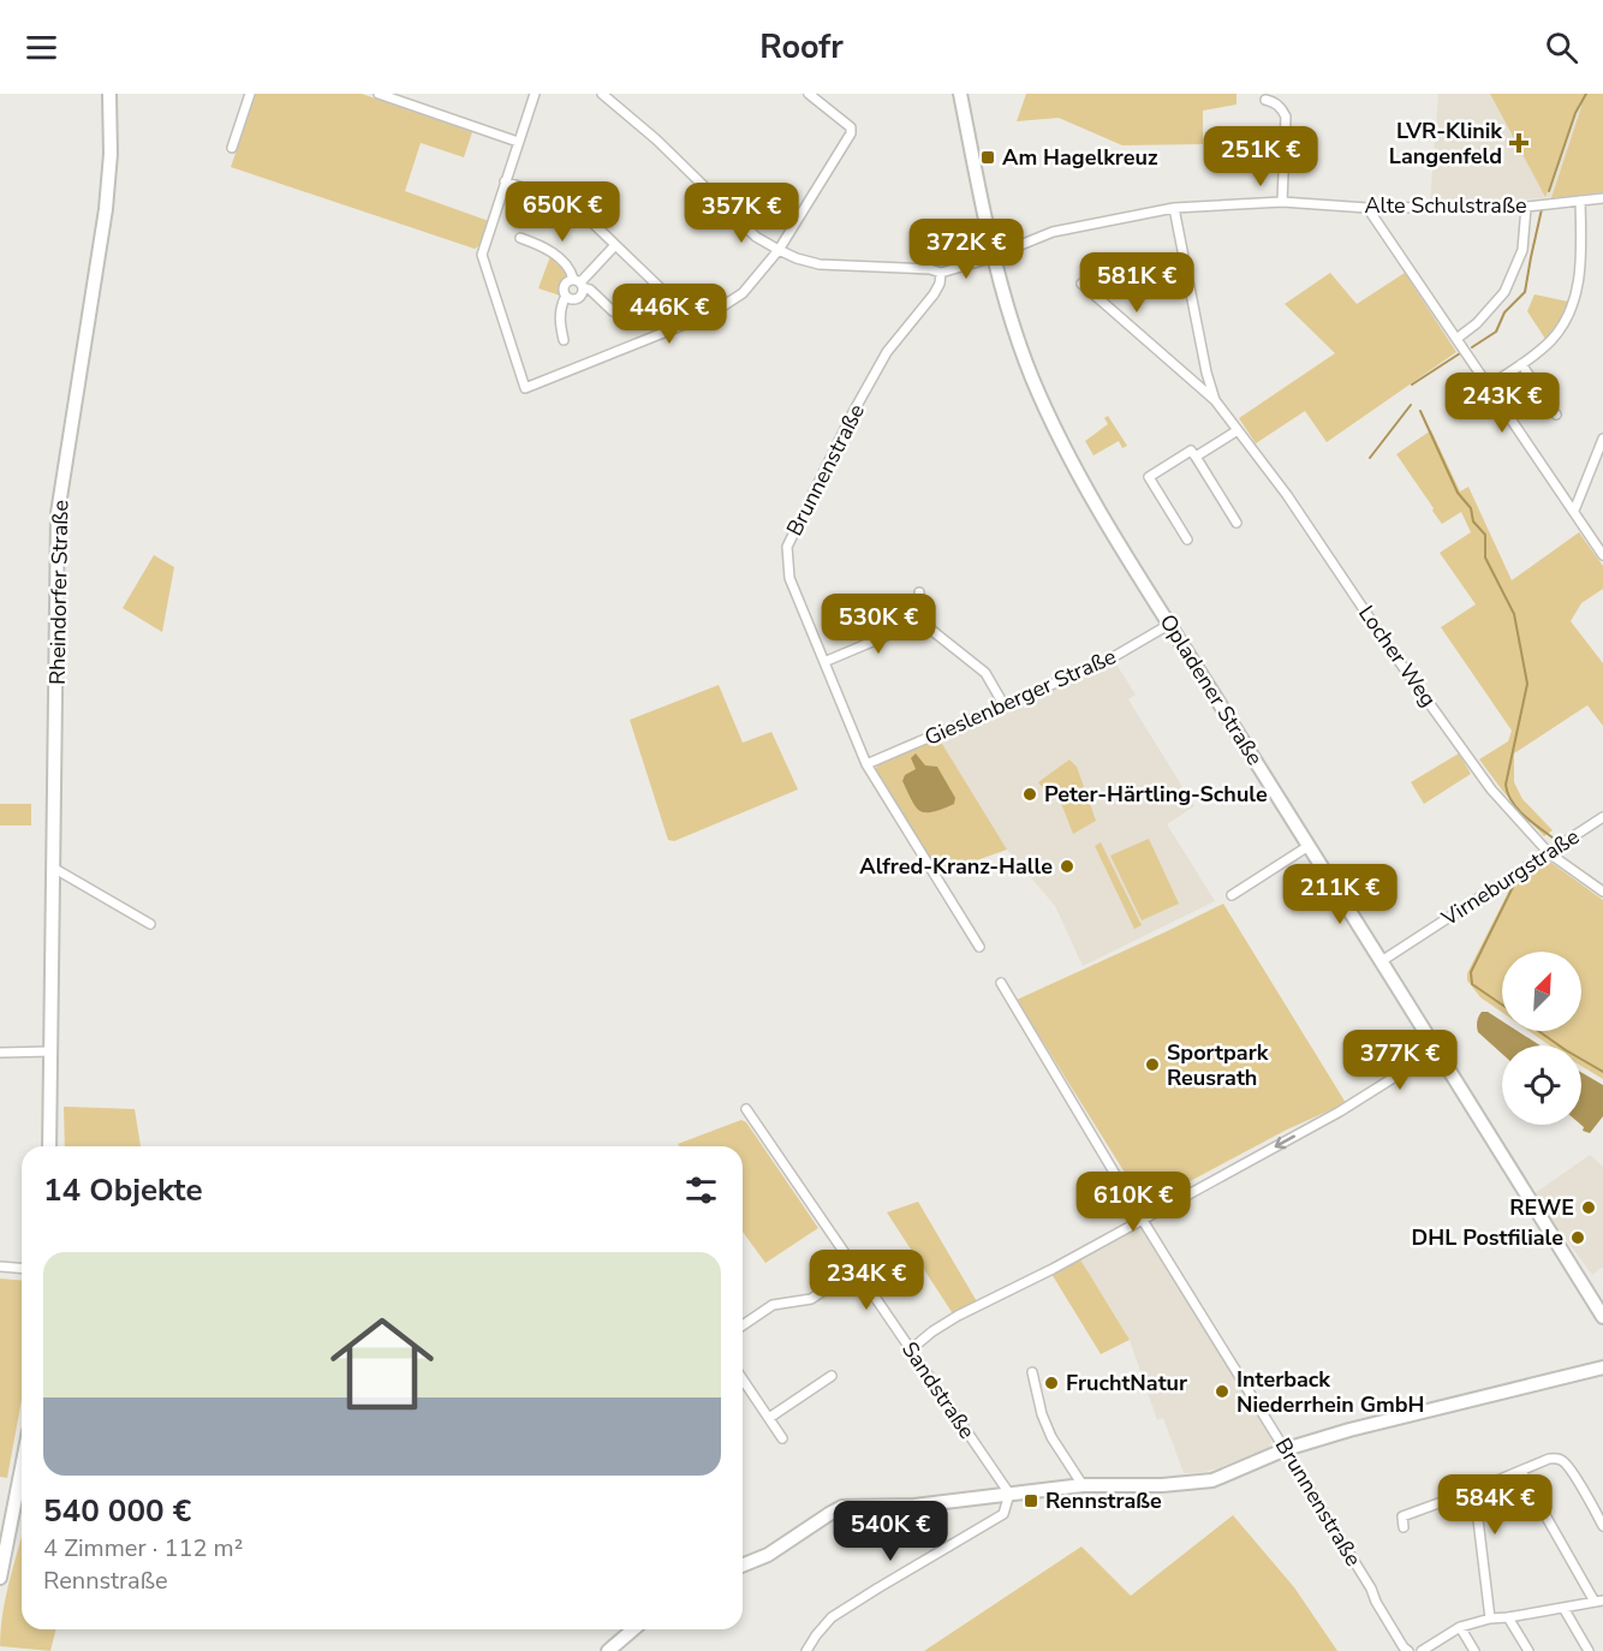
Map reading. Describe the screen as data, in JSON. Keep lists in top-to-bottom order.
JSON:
{
  "streets": {
    "main road": ["Rheindorfer Straße", "Opladener Straße"],
    "street": [
      "Alte Schulstraße",
      "Brunnenstraße",
      "Locher Weg",
      "Gieslenberger Straße",
      "Virneburgstraße",
      "Sandstraße"
    ]
  },
  "crossings": [
    ["Alte Schulstraße", "Brunnenstraße"],
    ["Alte Schulstraße", "Locher Weg"],
    ["Alte Schulstraße", "Opladener Straße"],
    ["Brunnenstraße", "Gieslenberger Straße"],
    ["Locher Weg", "Virneburgstraße"],
    ["Opladener Straße", "Gieslenberger Straße"],
    ["Opladener Straße", "Virneburgstraße"]
  ],
  "places": {
    "health": ["LVR-Klinik Langenfeld"],
    "transit": ["Am Hagelkreuz", "Rennstraße"],
    "other": [
      "Peter-Härtling-Schule",
      "Alfred-Kranz-Halle",
      "Sportpark Reusrath",
      "REWE",
      "DHL Postfiliale",
      "FruchtNatur",
      "Interback Niederrhein GmbH"
    ]
  },
  "north": "top right",
  "page": {
    "header": "Roofr",
    "price": [
      "251K €",
      "650K €",
      "357K €",
      "372K €",
      "581K €",
      "446K €",
      "243K €",
      "530K €",
      "211K €",
      "377K €",
      "610K €",
      "234K €",
      "584K €",
      "540K €"
    ],
    "heading": "14 Objekte",
    "list": [
      {
        "name": "540 000 €",
        "note": "4 Zimmer · 112 m² · Rennstraße"
      }
    ]
  }
}
